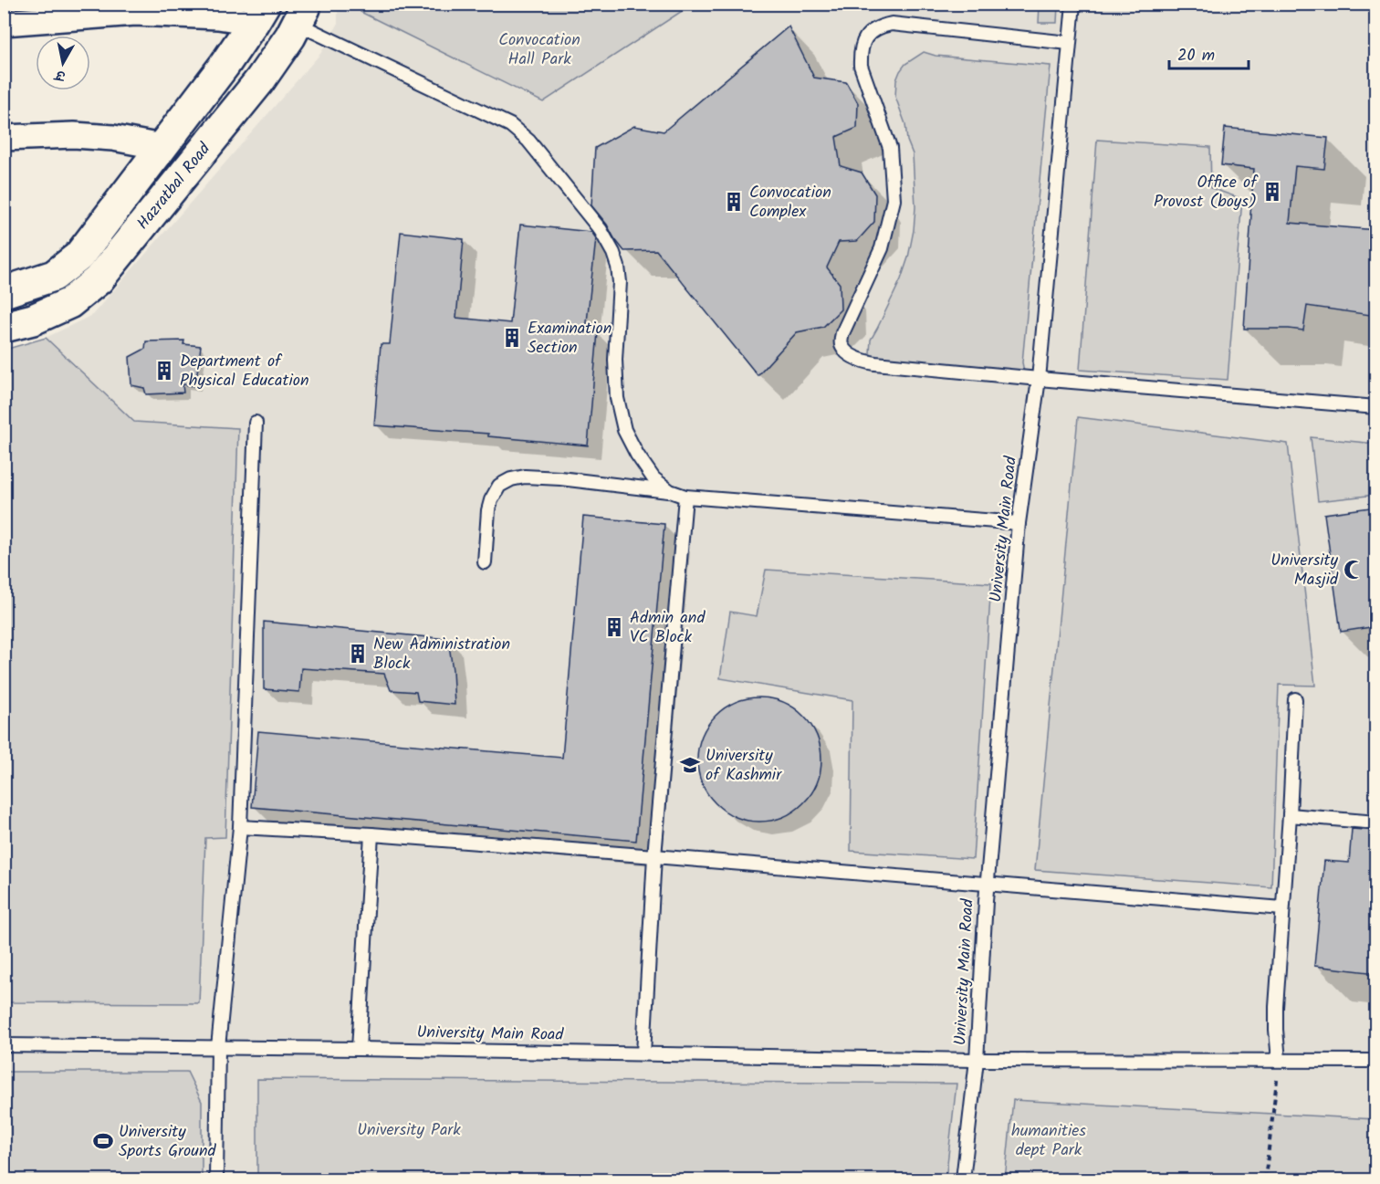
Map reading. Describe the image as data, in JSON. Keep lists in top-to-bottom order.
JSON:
{
  "streets": {
    "main road": ["Hazratbal Road"],
    "lane": ["University Main Road"]
  },
  "parks": ["Convocation Hall Park", "University Park", "humanities dept Park"],
  "places": {
    "building": [
      "Office of Provost (boys)",
      "Convocation Complex",
      "Examination Section",
      "Department of Physical Education",
      "Admin and VC Block",
      "New Administration Block"
    ],
    "mosque": ["University Masjid"],
    "school or university": ["University of Kashmir"],
    "sports": ["University Sports Ground"]
  },
  "scale_bar": "20 m",
  "north": "bottom"
}
